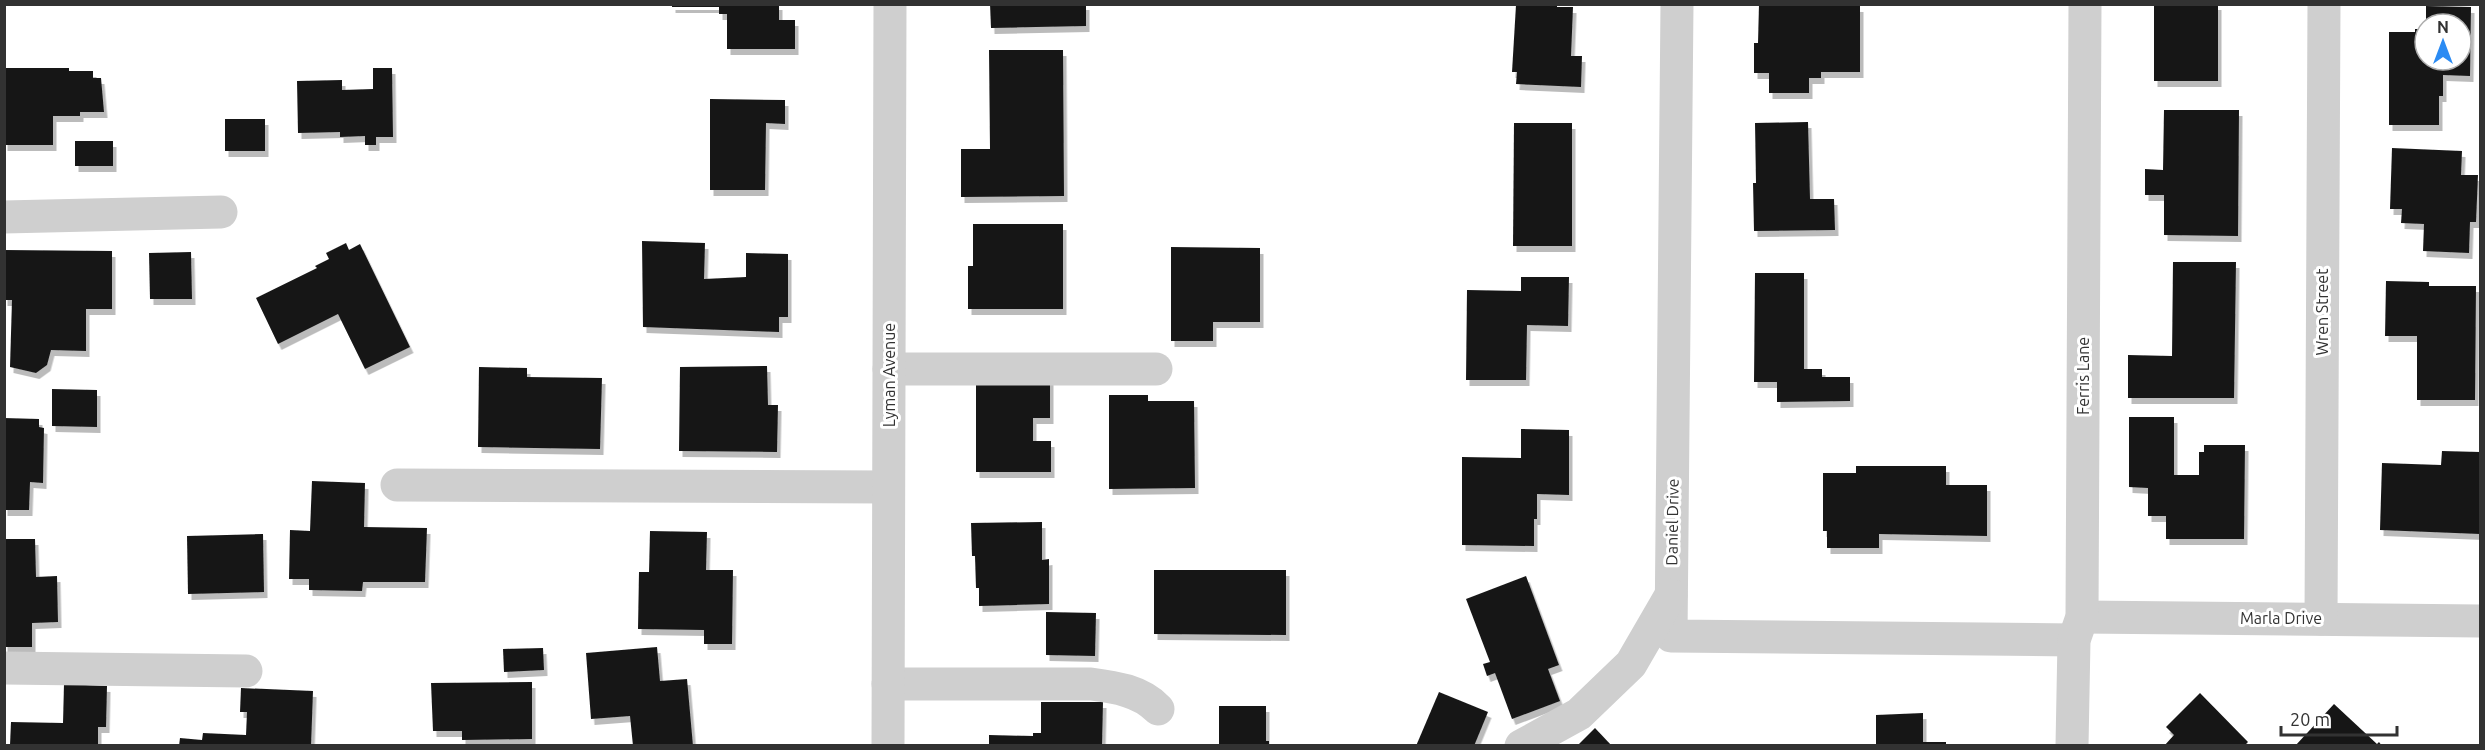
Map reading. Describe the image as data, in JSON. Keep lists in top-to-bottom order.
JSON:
{
  "streets": {
    "street": [
      "Wren Street",
      "Lyman Avenue",
      "Ferris Lane",
      "Daniel Drive",
      "Marla Drive"
    ]
  },
  "crossings": [
    ["Wren Street", "Marla Drive"],
    ["Ferris Lane", "Daniel Drive"],
    ["Ferris Lane", "Marla Drive"],
    ["Daniel Drive", "Marla Drive"]
  ],
  "scale_bar": "20 m",
  "north": "top"
}
